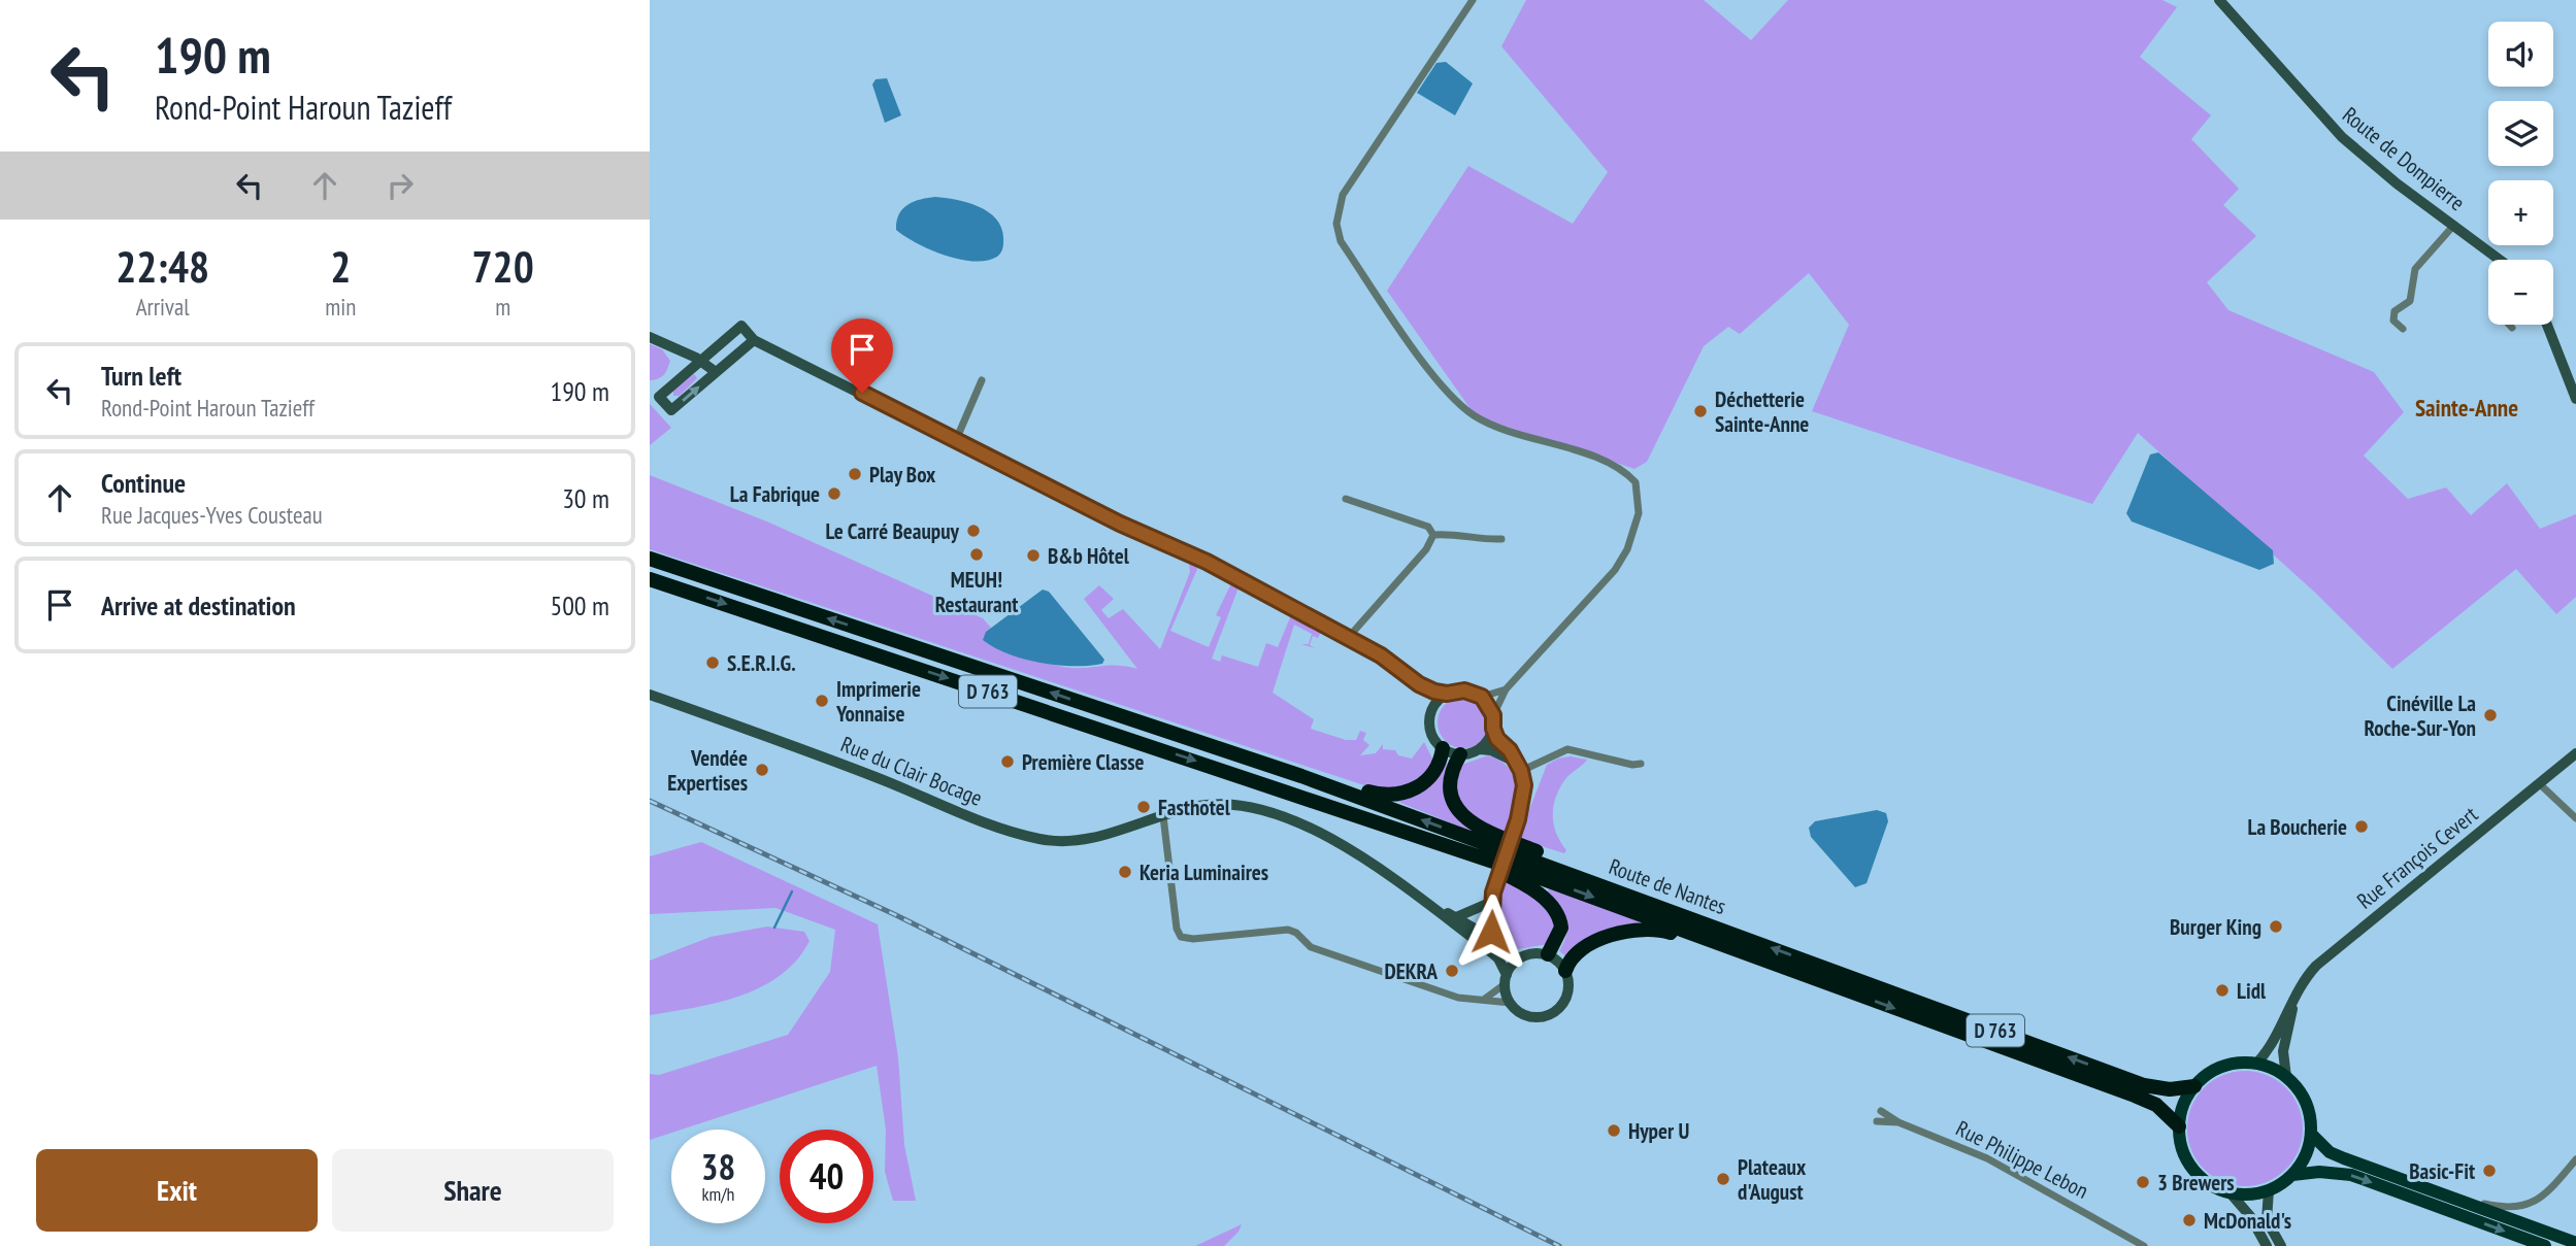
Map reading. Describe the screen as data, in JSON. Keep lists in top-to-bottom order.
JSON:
{
  "streets": {
    "highway": ["D 763", "Route de Nantes"],
    "street": [
      "Route de Dompierre",
      "Rue du Clair Bocage",
      "Rue François Cevert",
      "Rue Philippe Lebon"
    ]
  },
  "crossings": [
    ["Rue François Cevert", "Route de Nantes"]
  ],
  "districts": ["Sainte-Anne"],
  "places": [
    "Déchetterie Sainte-Anne",
    "Play Box",
    "La Fabrique",
    "Le Carré Beaupuy",
    "MEUH! Restaurant",
    "B&b Hôtel",
    "S.E.R.I.G.",
    "Imprimerie Yonnaise",
    "Cinéville La Roche-Sur-Yon",
    "Première Classe",
    "Vendée Expertises",
    "Fasthotel",
    "La Boucherie",
    "Keria Luminaires",
    "Burger King",
    "DEKRA",
    "Lidl",
    "Hyper U",
    "Basic-Fit",
    "Plateaux d'August",
    "3 Brewers",
    "McDonald's"
  ],
  "page": {
    "turn": ["190 m", "Rond-Point Haroun Tazieff"],
    "map_buttons": ["+", "−"],
    "eta": [
      "22:48",
      "Arrival",
      "2",
      "min",
      "720",
      "m"
    ],
    "list": [
      {
        "name": "Turn left",
        "note": "Rond-Point Haroun Tazieff",
        "value": "190 m"
      },
      {
        "name": "Continue",
        "note": "Rue Jacques-Yves Cousteau",
        "value": "30 m"
      },
      {
        "name": "Arrive at destination",
        "value": "500 m"
      }
    ],
    "speed": "38 km/h",
    "limit": "40",
    "buttons": ["Exit", "Share"]
  }
}
